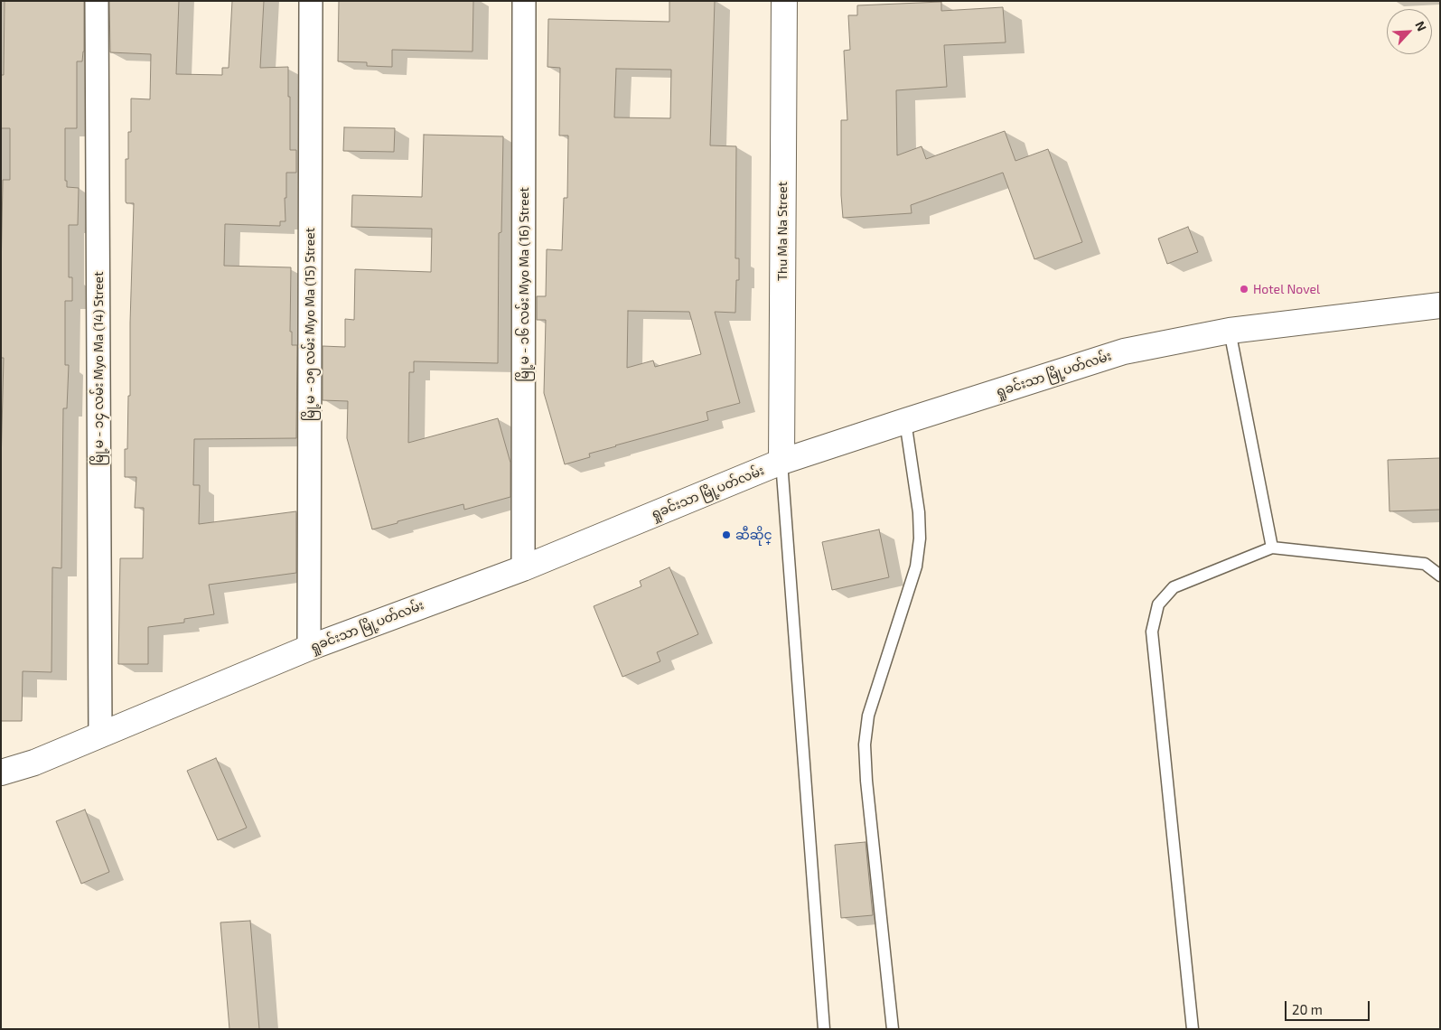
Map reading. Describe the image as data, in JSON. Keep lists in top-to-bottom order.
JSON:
{
  "streets": {
    "main road": ["Thu Ma Na Street", "ရှုခင်းသာ မြို့ပတ်လမ်း"],
    "street": ["မြို့မ - ၁၆ လမ်း Myo Ma (16) Street", "မြို့မ - ၁၅ လမ်း Myo Ma (15) Street", "မြို့မ - ၁၄ လမ်း Myo Ma (14) Street"]
  },
  "crossings": [
    ["Thu Ma Na Street", "ရှုခင်းသာ မြို့ပတ်လမ်း"],
    ["မြို့မ - ၁၆ လမ်း Myo Ma (16) Street", "ရှုခင်းသာ မြို့ပတ်လမ်း"],
    ["မြို့မ - ၁၅ လမ်း Myo Ma (15) Street", "ရှုခင်းသာ မြို့ပတ်လမ်း"],
    ["မြို့မ - ၁၄ လမ်း Myo Ma (14) Street", "ရှုခင်းသာ မြို့ပတ်လမ်း"]
  ],
  "places": ["Hotel Novel", "ဆီဆိုင္"],
  "scale_bar": "20 m",
  "north": "top right"
}
